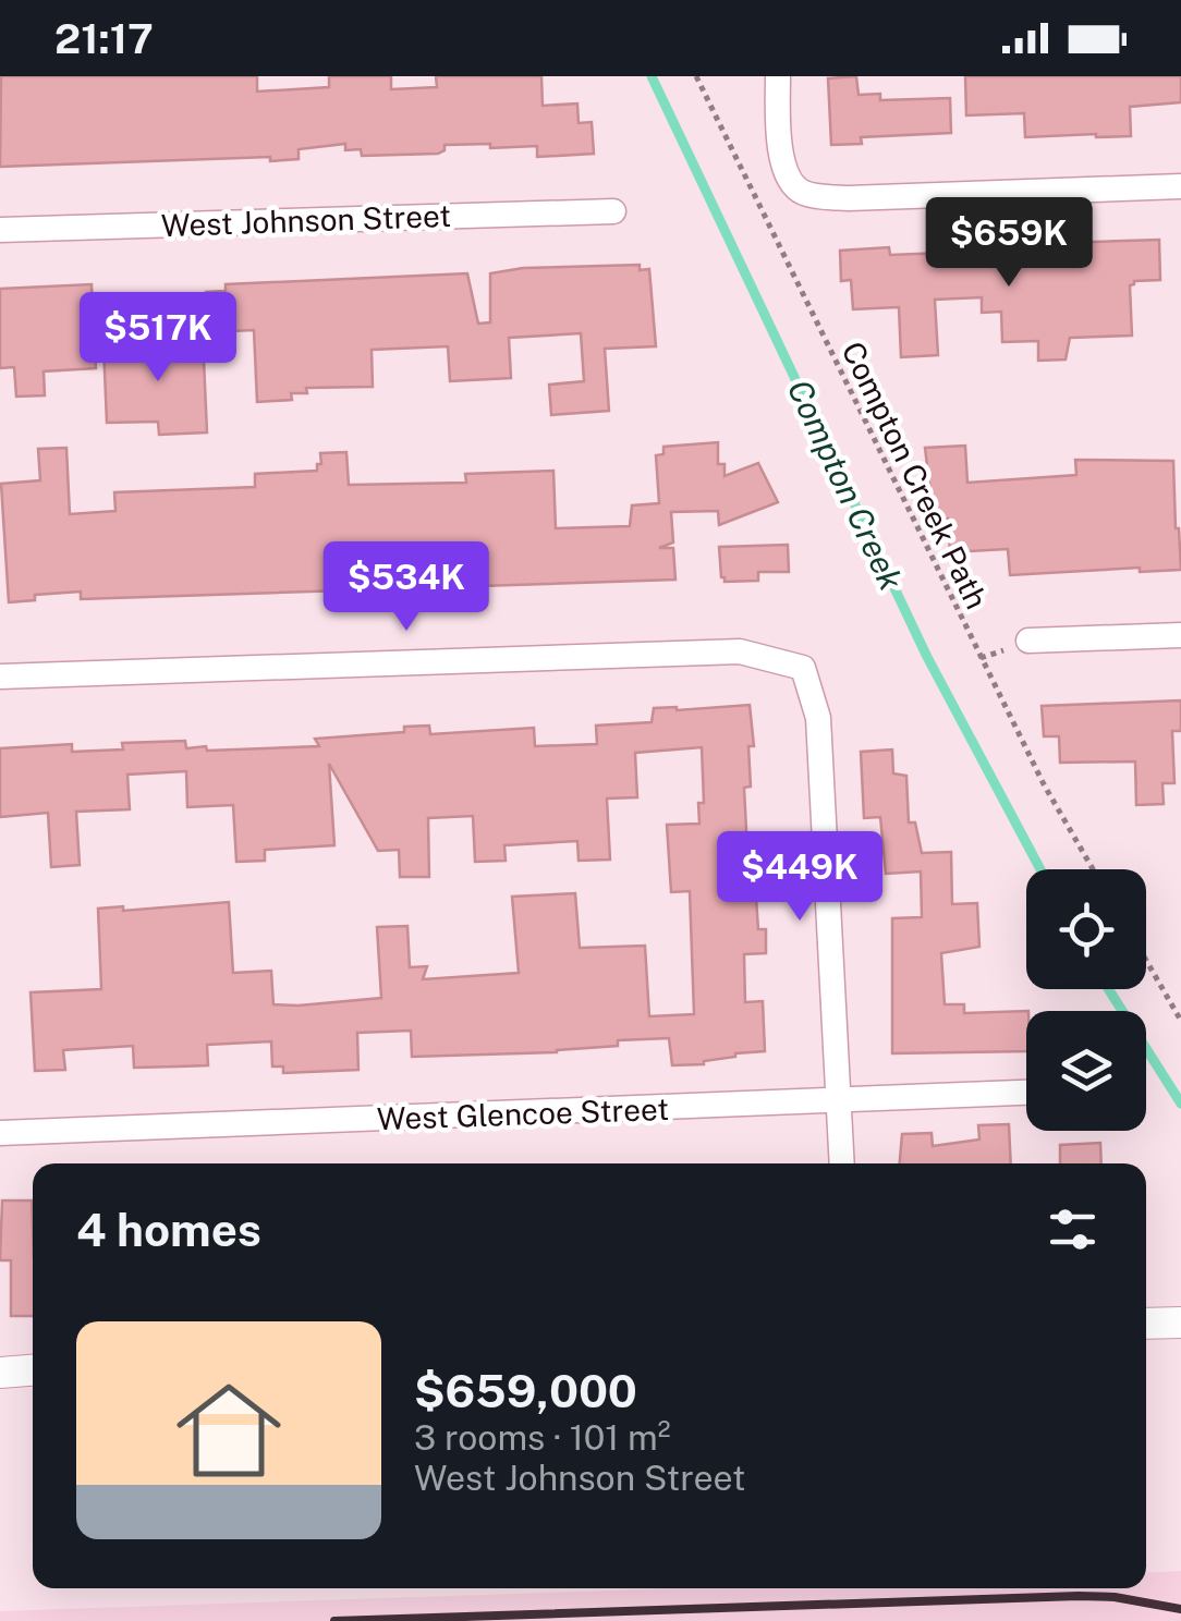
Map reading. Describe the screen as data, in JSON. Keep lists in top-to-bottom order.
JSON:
{
  "streets": {
    "street": ["West Johnson Street", "West Glencoe Street"],
    "path": ["Compton Creek Path"]
  },
  "water": ["Compton Creek"],
  "page": {
    "status": "21:17",
    "price": [
      "$659K",
      "$517K",
      "$534K",
      "$449K"
    ],
    "heading": "4 homes",
    "list": [
      {
        "name": "$659,000",
        "note": "3 rooms · 101 m² · West Johnson Street"
      }
    ]
  }
}
